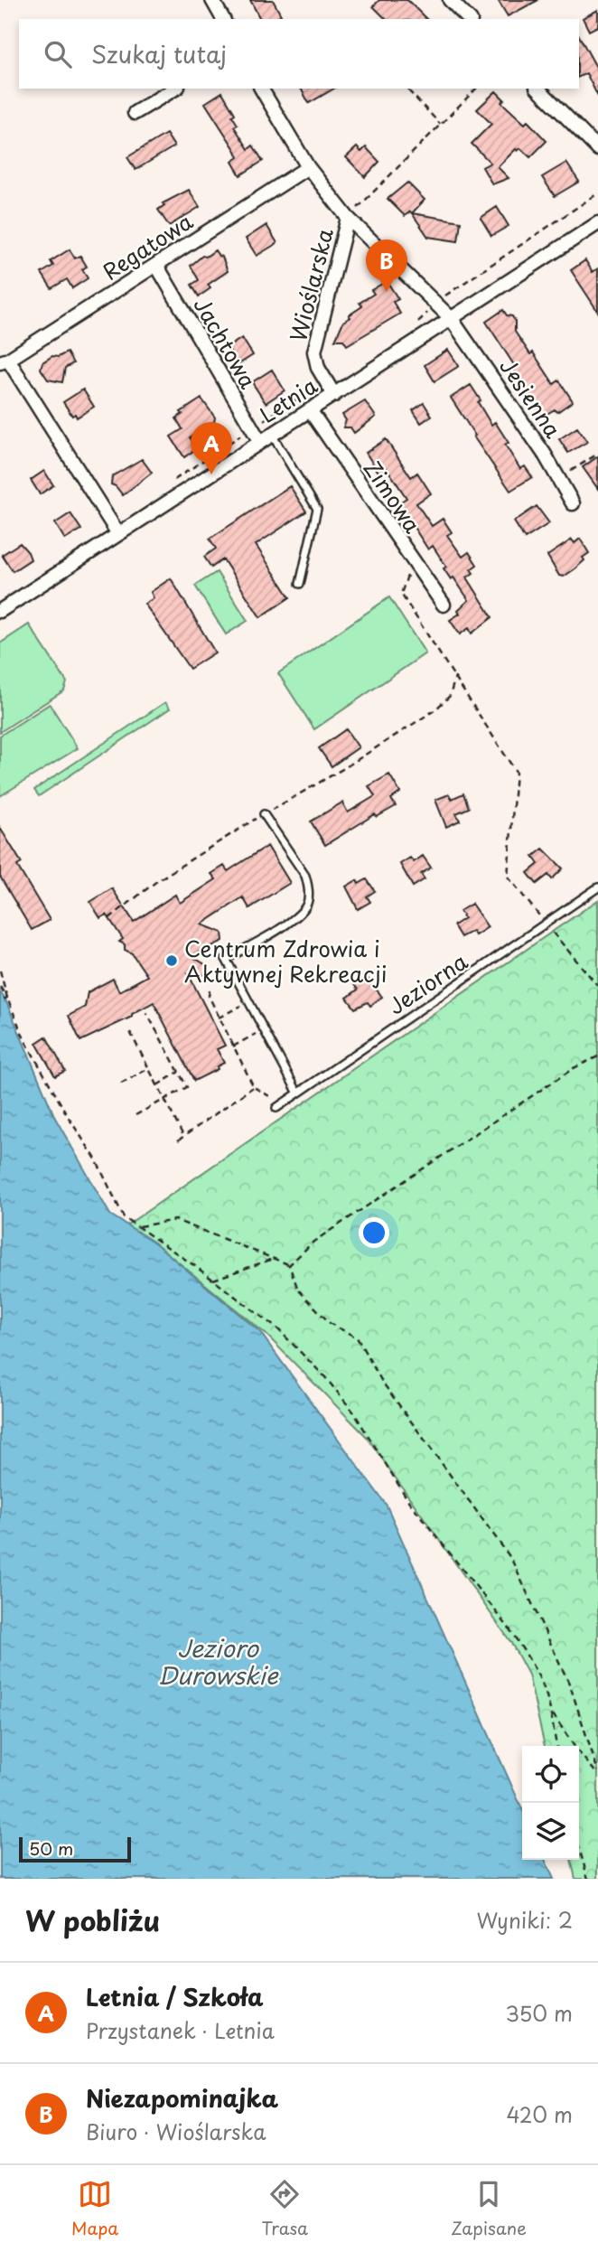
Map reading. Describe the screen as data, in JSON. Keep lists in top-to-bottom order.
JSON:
{
  "streets": {
    "street": [
      "Regatowa",
      "Wioślarska",
      "Jachtowa",
      "Jesienna",
      "Letnia",
      "Zimowa"
    ],
    "lane": ["Jeziorna"]
  },
  "crossings": [
    ["Regatowa", "Wioślarska"],
    ["Regatowa", "Jachtowa"],
    ["Regatowa", "Letnia"],
    ["Wioślarska", "Jesienna"],
    ["Wioślarska", "Letnia"],
    ["Jachtowa", "Letnia"],
    ["Jesienna", "Letnia"],
    ["Letnia", "Zimowa"]
  ],
  "water": ["Jezioro Durowskie"],
  "places": ["Centrum Zdrowia i Aktywnej Rekreacji"],
  "scale_bar": "50 m",
  "page": {
    "search": "Szukaj tutaj",
    "pins": ["B", "A"],
    "scale": "50 m",
    "heading": ["W pobliżu", "Wyniki: 2"],
    "list": [
      {
        "mark": "A",
        "name": "Letnia / Szkoła",
        "note": "Przystanek · Letnia",
        "value": "350 m"
      },
      {
        "mark": "B",
        "name": "Niezapominajka",
        "note": "Biuro · Wioślarska",
        "value": "420 m"
      }
    ],
    "nav": ["Mapa", "Trasa", "Zapisane"]
  }
}
